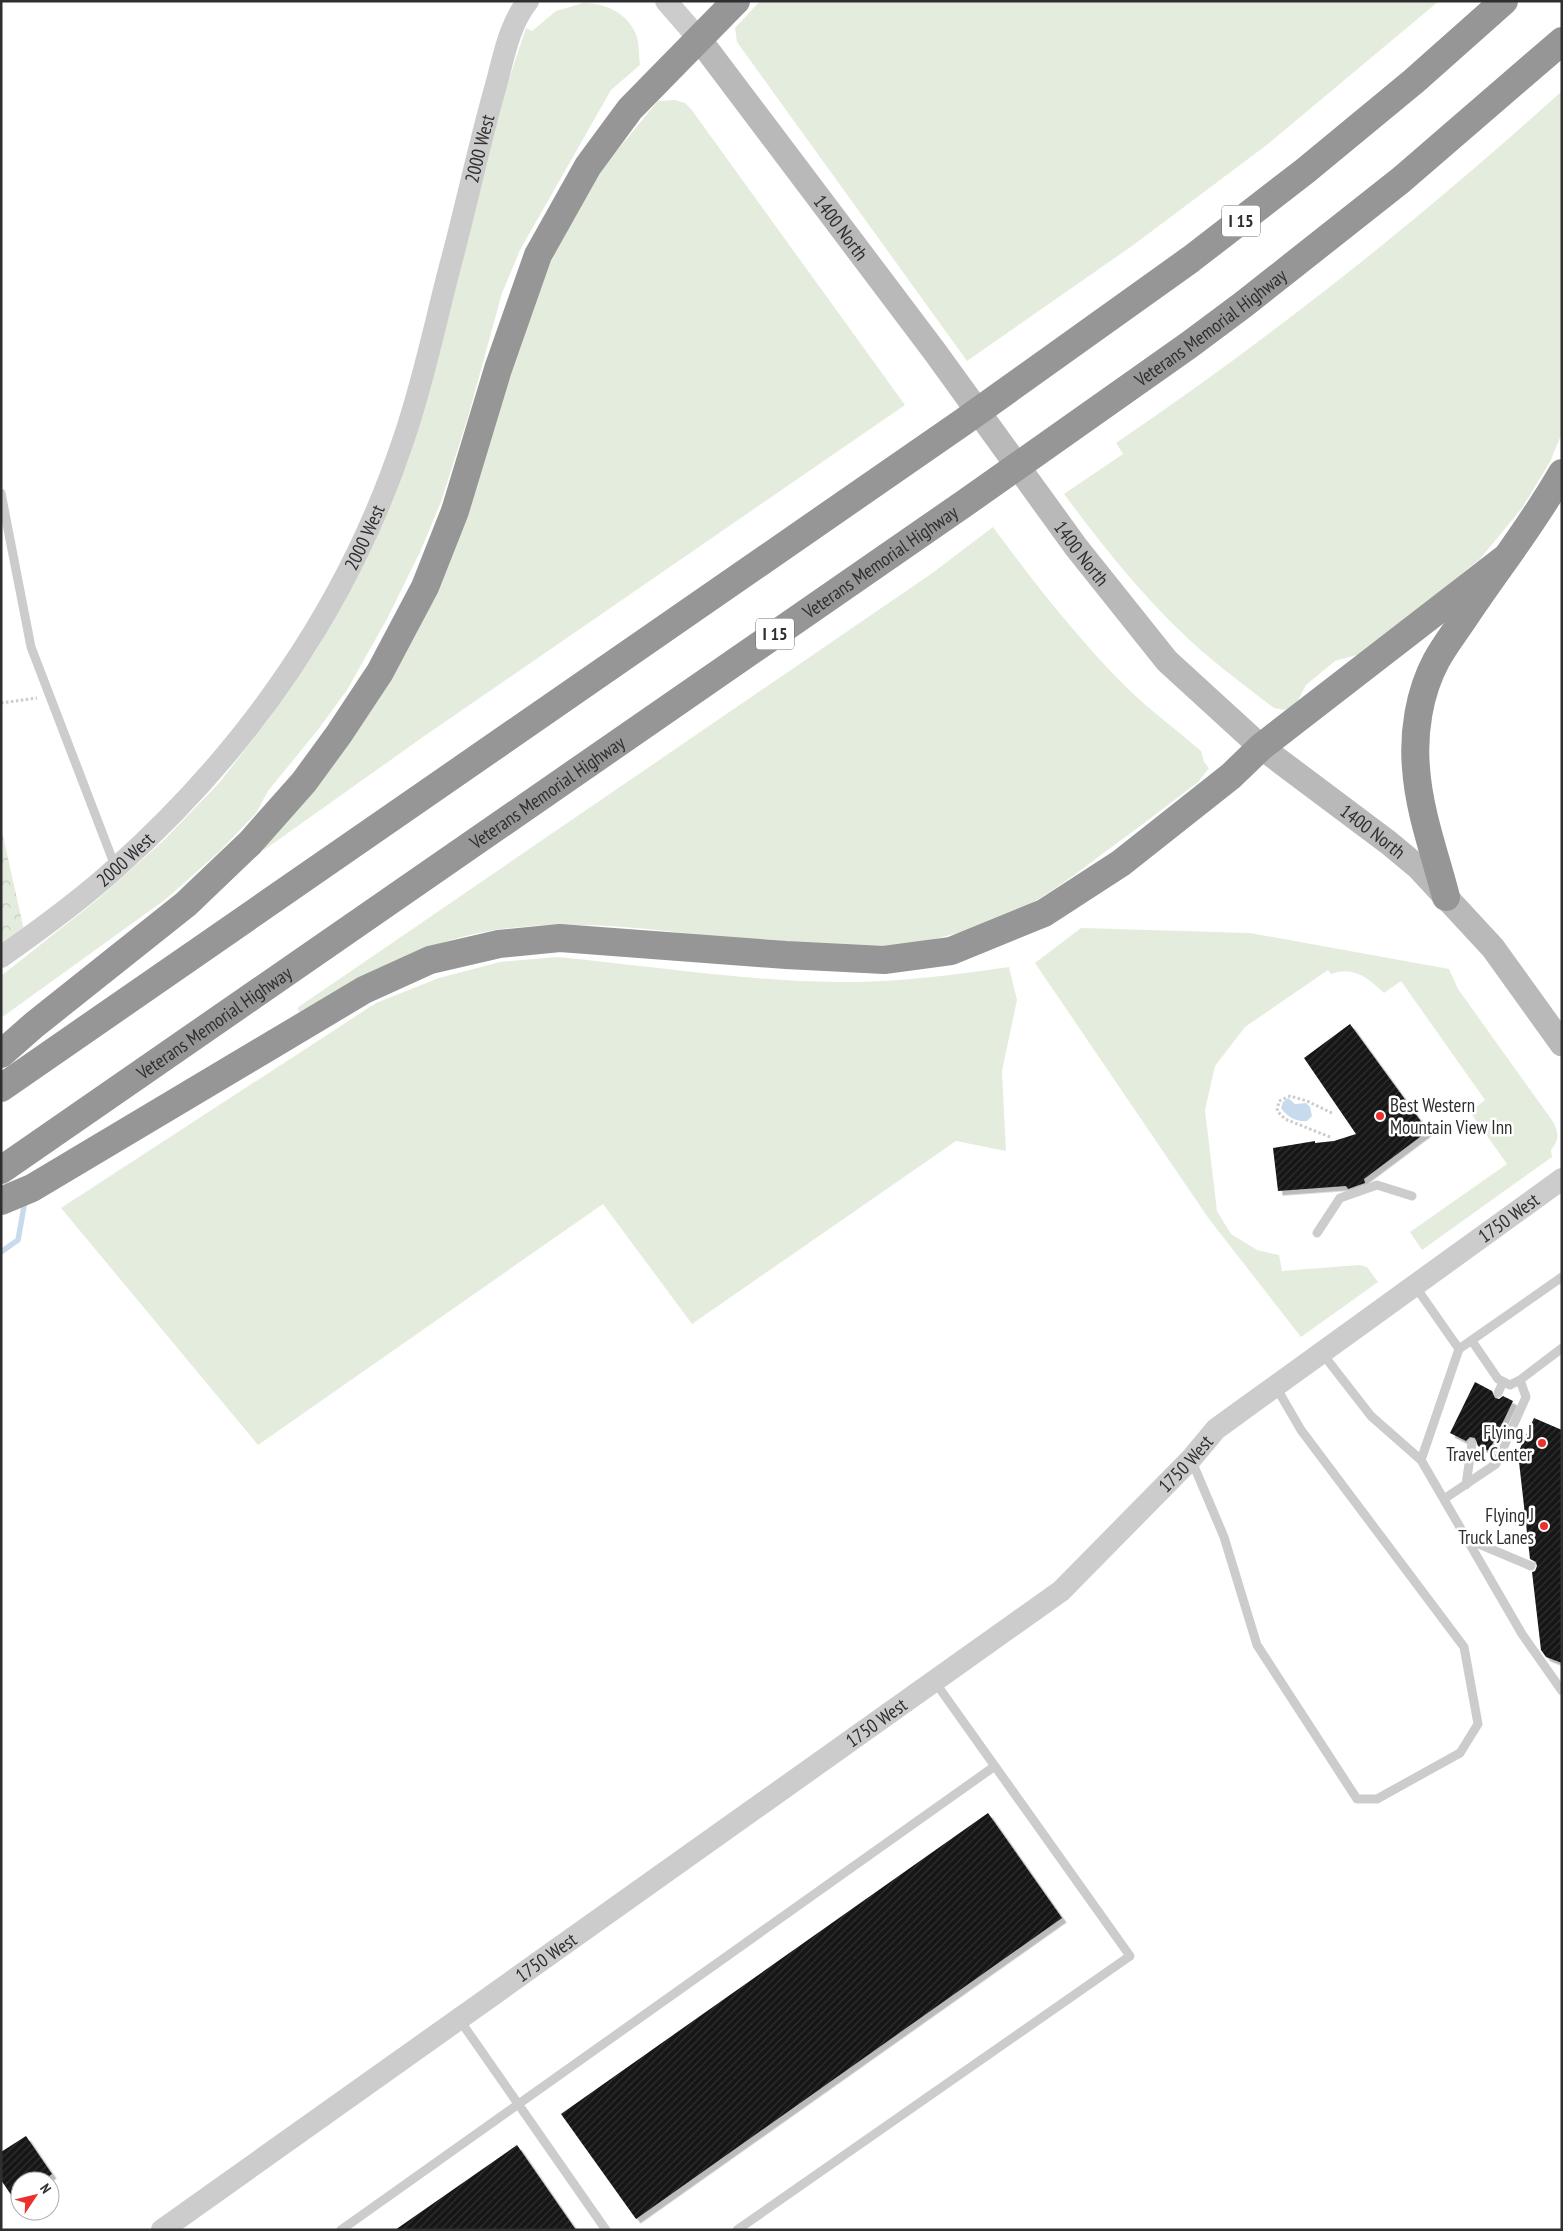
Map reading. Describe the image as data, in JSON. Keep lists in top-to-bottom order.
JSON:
{
  "streets": {
    "highway": ["I 15", "Veterans Memorial Highway"],
    "main road": ["1400 North"],
    "street": ["2000 West", "1750 West"]
  },
  "places": ["Best Western Mountain View Inn", "Flying J Travel Center", "Flying J Truck Lanes"],
  "north": "top right"
}
